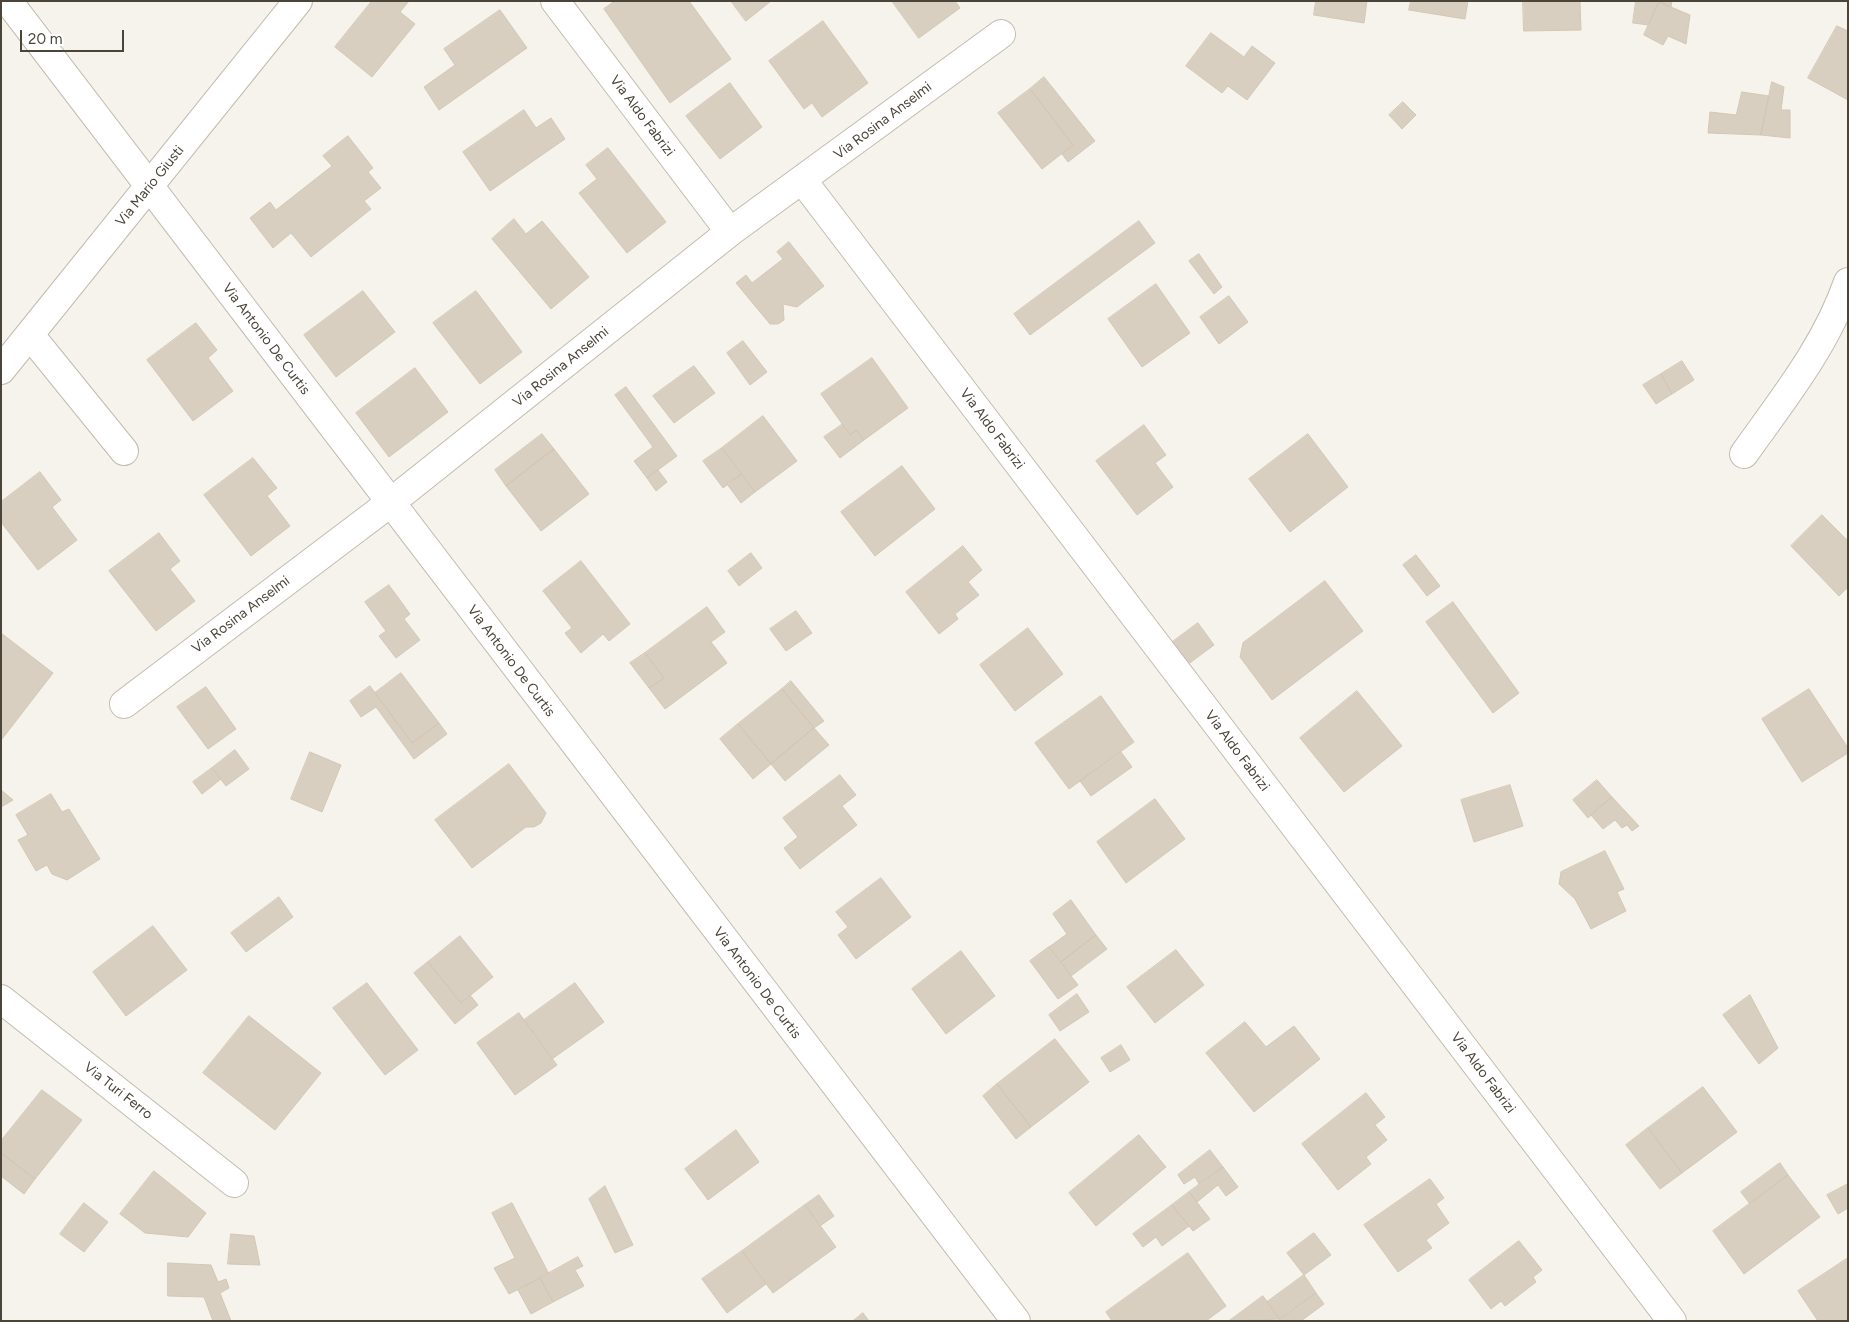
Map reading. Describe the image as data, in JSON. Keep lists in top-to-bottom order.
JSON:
{
  "streets": {
    "street": [
      "Via Aldo Fabrizi",
      "Via Rosina Anselmi",
      "Via Mario Giusti",
      "Via Antonio De Curtis",
      "Via Turi Ferro"
    ]
  },
  "crossings": [
    ["Via Aldo Fabrizi", "Via Rosina Anselmi"],
    ["Via Rosina Anselmi", "Via Antonio De Curtis"],
    ["Via Mario Giusti", "Via Antonio De Curtis"]
  ],
  "scale_bar": "20 m"
}
